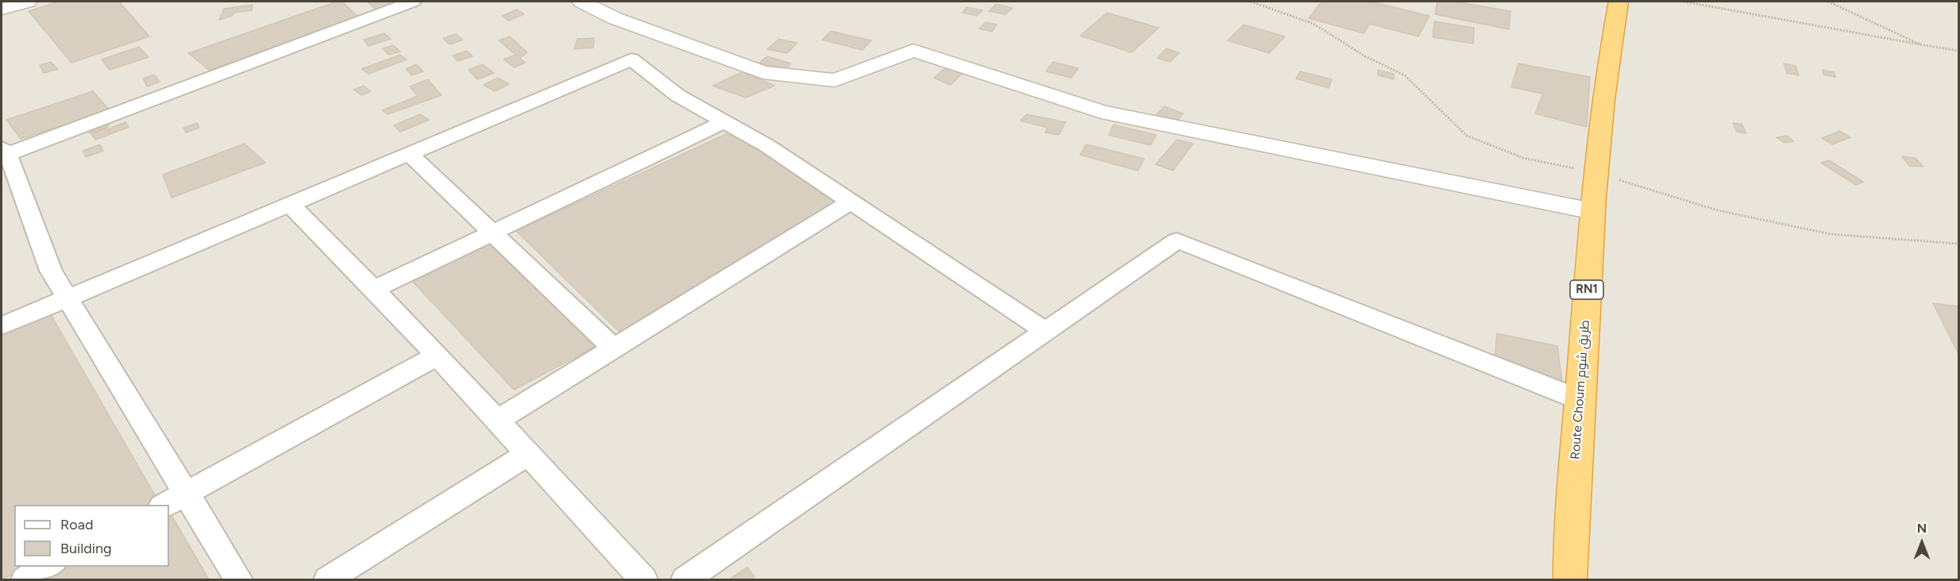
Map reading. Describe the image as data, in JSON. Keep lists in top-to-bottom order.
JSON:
{
  "streets": {
    "highway": ["RN1", "Route Choum طريق شوم"]
  },
  "legend": ["Road", "Building"],
  "north": "top"
}
